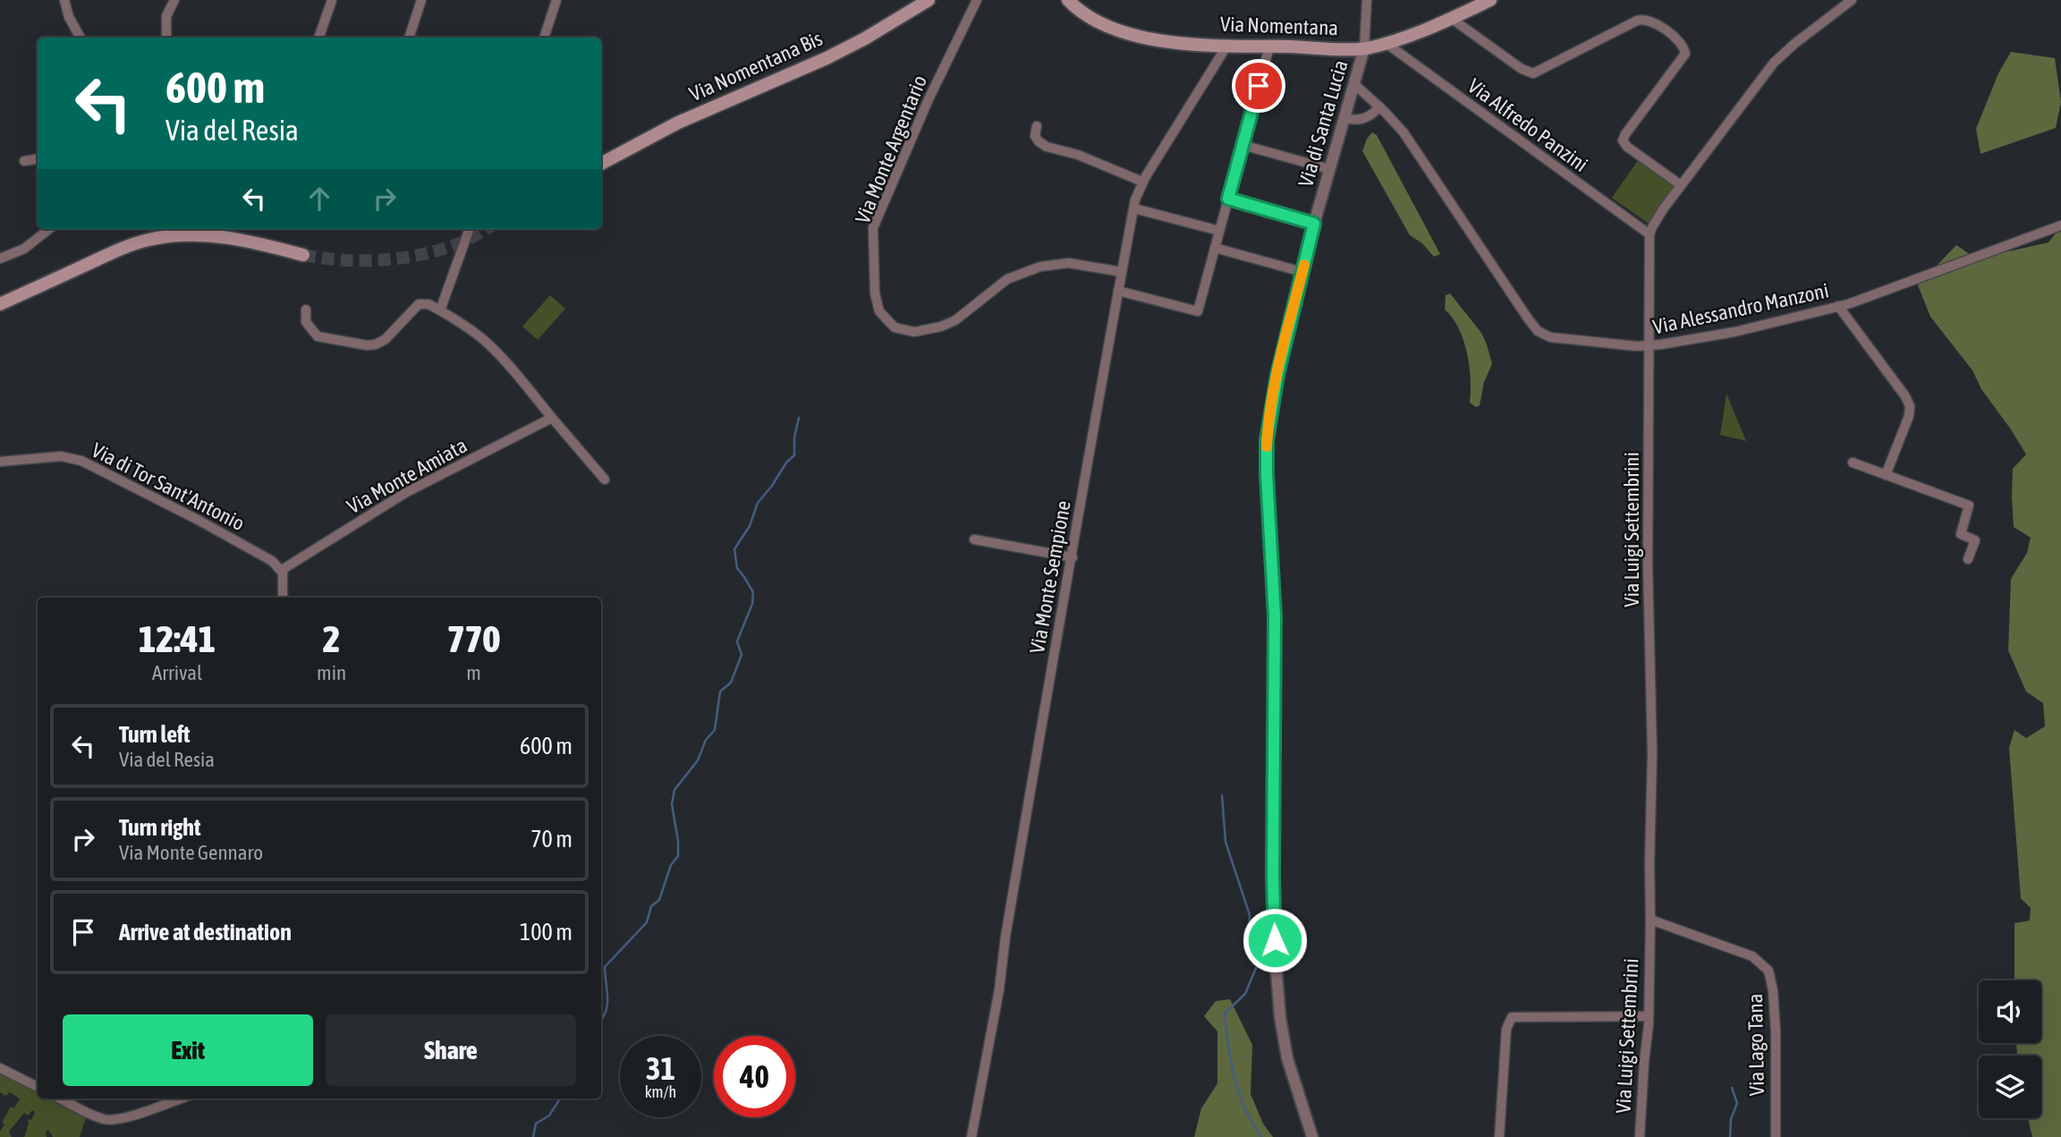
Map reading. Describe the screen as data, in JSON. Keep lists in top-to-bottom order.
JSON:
{
  "streets": {
    "main road": ["Via Nomentana", "Via Nomentana Bis"],
    "street": [
      "Via di Santa Lucia",
      "Via Alfredo Panzini",
      "Via Monte Argentario",
      "Via Alessandro Manzoni",
      "Via Monte Amiata",
      "Via di Tor Sant'Antonio",
      "Via Luigi Settembrini",
      "Via Monte Sempione",
      "Via Lago Tana"
    ]
  },
  "crossings": [
    ["Via Nomentana", "Via di Santa Lucia"],
    ["Via Nomentana", "Via Alfredo Panzini"],
    ["Via Nomentana", "Via Monte Sempione"],
    ["Via di Santa Lucia", "Via Alessandro Manzoni"],
    ["Via Alfredo Panzini", "Via Luigi Settembrini"],
    ["Via Monte Argentario", "Via Monte Sempione"],
    ["Via Alessandro Manzoni", "Via Luigi Settembrini"],
    ["Via Monte Amiata", "Via di Tor Sant'Antonio"],
    ["Via Luigi Settembrini", "Via Lago Tana"]
  ],
  "page": {
    "turn": ["600 m", "Via del Resia"],
    "eta": [
      "12:41",
      "Arrival",
      "2",
      "min",
      "770",
      "m"
    ],
    "list": [
      {
        "name": "Turn left",
        "note": "Via del Resia",
        "value": "600 m"
      },
      {
        "name": "Turn right",
        "note": "Via Monte Gennaro",
        "value": "70 m"
      },
      {
        "name": "Arrive at destination",
        "value": "100 m"
      }
    ],
    "buttons": ["Exit", "Share"],
    "speed": "31 km/h",
    "limit": "40"
  }
}
